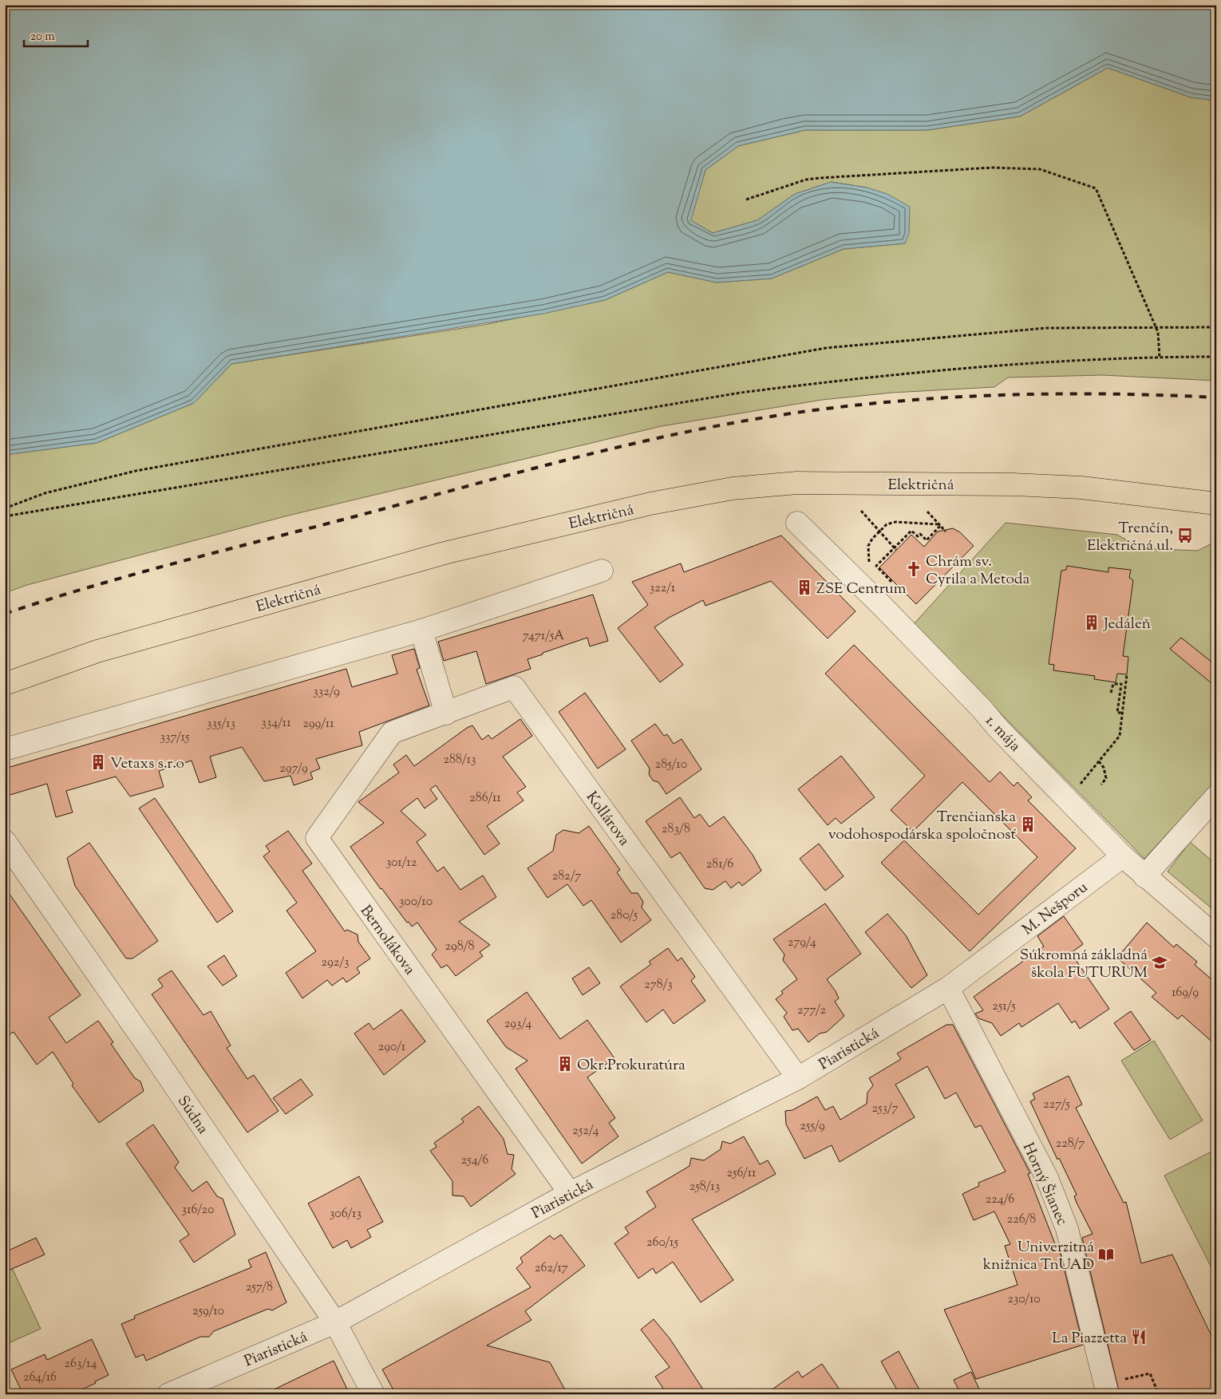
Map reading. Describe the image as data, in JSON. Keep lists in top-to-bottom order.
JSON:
{
  "streets": {
    "main road": ["Električná"],
    "street": [
      "1. mája",
      "Kollárova",
      "M. Nešporu",
      "Bernolákova",
      "Piaristická",
      "Súdna",
      "Horný Šianec"
    ]
  },
  "crossings": [
    ["1. mája", "M. Nešporu"],
    ["Kollárova", "Bernolákova"],
    ["Kollárova", "Piaristická"],
    ["M. Nešporu", "Piaristická"],
    ["M. Nešporu", "Horný Šianec"],
    ["Bernolákova", "Piaristická"],
    ["Piaristická", "Súdna"],
    ["Piaristická", "Horný Šianec"]
  ],
  "places": {
    "bus stop": ["Trenčín, Električná ul."],
    "church": ["Chrám sv. Cyrila a Metoda"],
    "building": [
      "ZSE Centrum",
      "Jedáleň",
      "Vetaxs s.r.o",
      "Trenčianska vodohospodárska spoločnosť",
      "Okr.Prokuratúra"
    ],
    "school or university": ["Súkromná základná škola FUTURUM"],
    "library": ["Univerzitná knižnica TnUAD"],
    "restaurant": ["La Piazzetta"]
  },
  "house_numbers": [
    "322/1",
    "7471/5A",
    "332/9",
    "334/11",
    "335/13",
    "299/11",
    "337/15",
    "288/13",
    "285/10",
    "297/9",
    "286/11",
    "283/8",
    "301/12",
    "281/6",
    "282/7",
    "300/10",
    "280/5",
    "279/4",
    "298/8",
    "292/3",
    "278/3",
    "169/9",
    "251/5",
    "277/2",
    "293/4",
    "290/1",
    "227/5",
    "253/7",
    "255/9",
    "252/4",
    "228/7",
    "254/6",
    "256/11",
    "258/13",
    "224/6",
    "316/20",
    "306/13",
    "226/8",
    "260/15",
    "262/17",
    "257/8",
    "230/10",
    "259/10",
    "263/14",
    "264/16"
  ],
  "scale_bar": "20 m"
}
